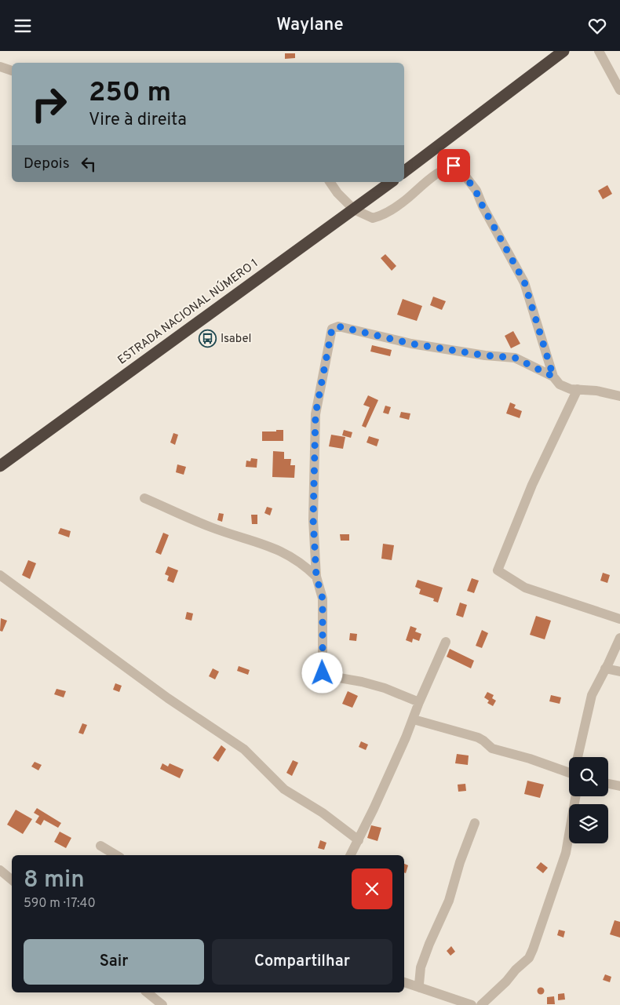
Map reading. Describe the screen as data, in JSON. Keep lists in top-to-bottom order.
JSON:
{
  "streets": {
    "highway": ["ESTRADA NACIONAL NÚMERO 1"]
  },
  "places": {
    "bus stop": ["Isabel"]
  },
  "page": {
    "header": "Waylane",
    "turn": ["250 m", "Vire à direita"],
    "then": "Depois",
    "heading": ["8 min", "590 m · 17:40"],
    "buttons": ["Sair", "Compartilhar"]
  }
}
